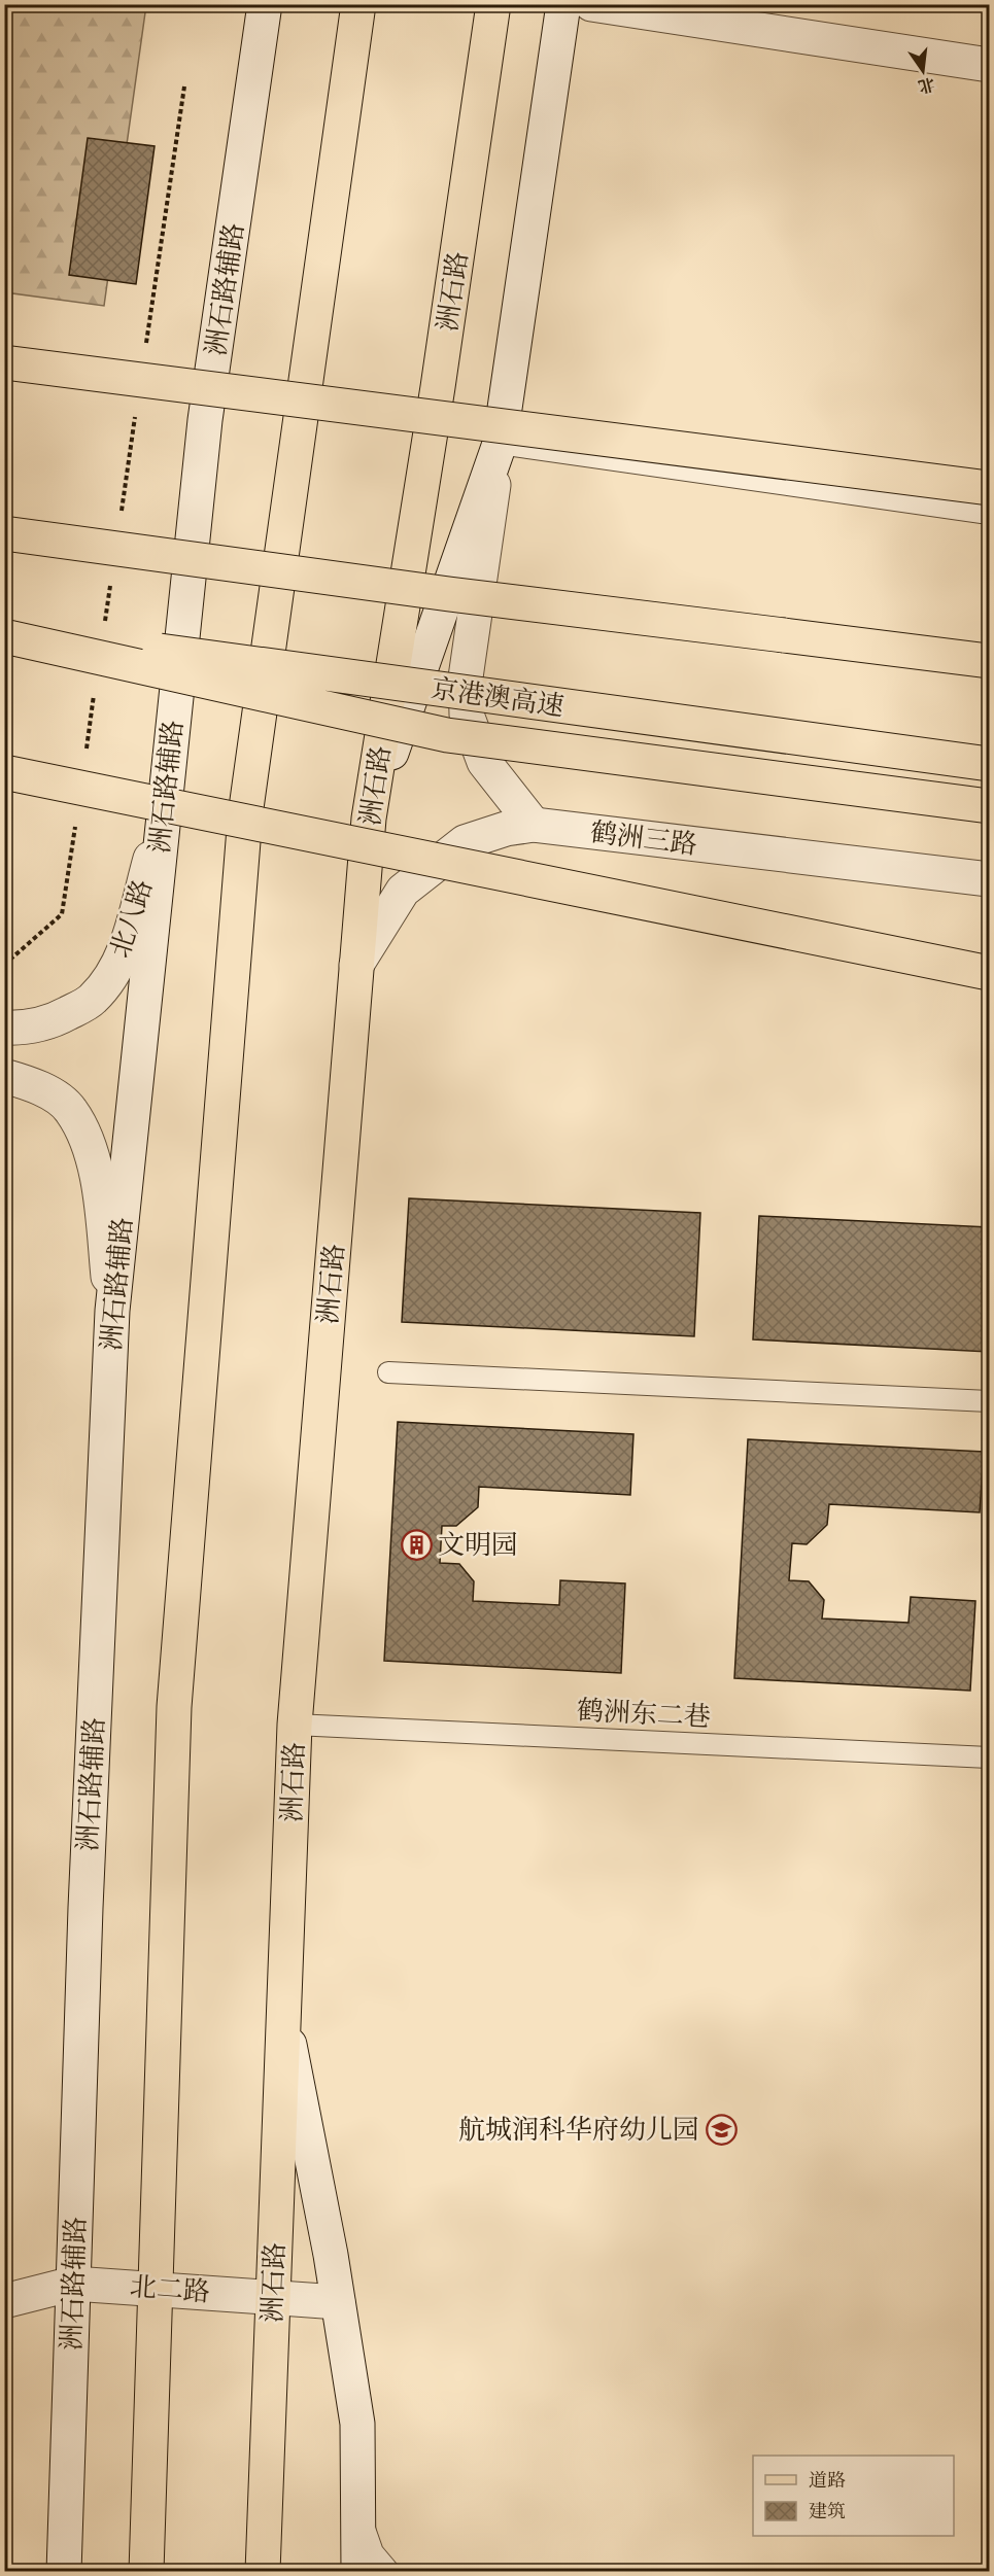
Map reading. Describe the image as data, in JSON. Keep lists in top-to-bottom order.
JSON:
{
  "streets": {
    "main road": [
      "洲石路辅路",
      "洲石路",
      "京港澳高速",
      "鹤洲三路",
      "北八路",
      "北二路"
    ],
    "lane": ["鹤洲东二巷"]
  },
  "crossings": [
    ["洲石路辅路", "北八路"],
    ["洲石路辅路", "北二路"],
    ["洲石路", "鹤洲三路"],
    ["洲石路", "鹤洲东二巷"],
    ["洲石路", "北二路"]
  ],
  "places": {
    "building": ["文明园"],
    "school or university": ["航城润科华府幼儿园"]
  },
  "legend": ["道路", "建筑"],
  "north": "bottom"
}
